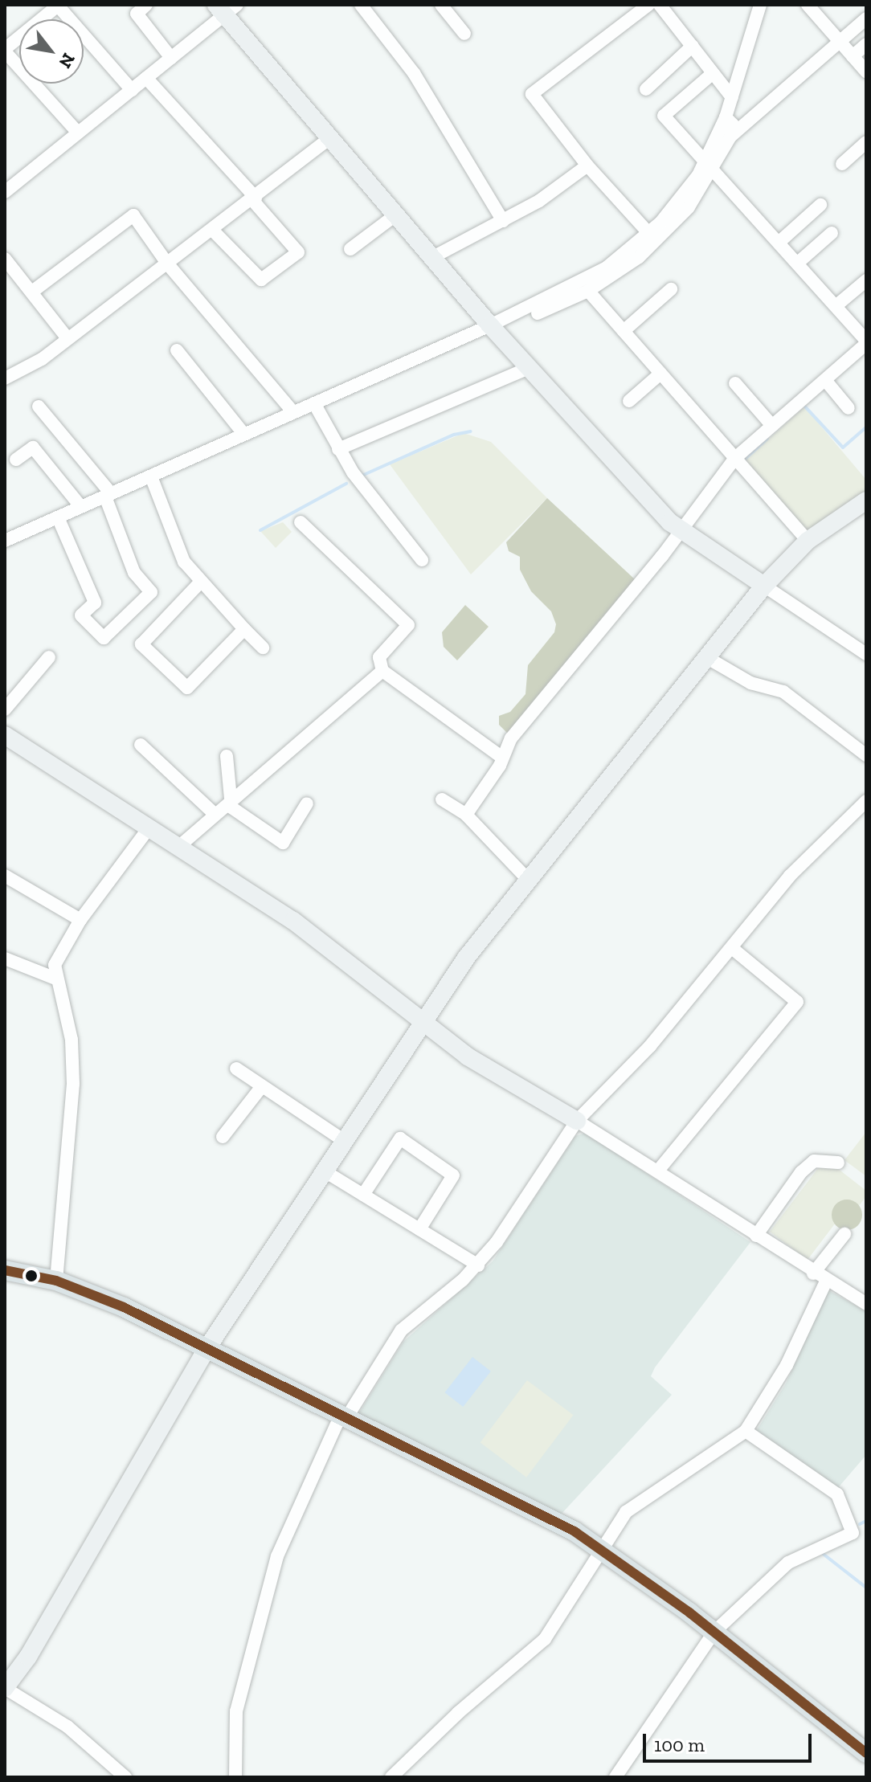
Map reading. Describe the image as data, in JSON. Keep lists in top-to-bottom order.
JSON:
{
  "scale_bar": "100 m",
  "north": "bottom right"
}
